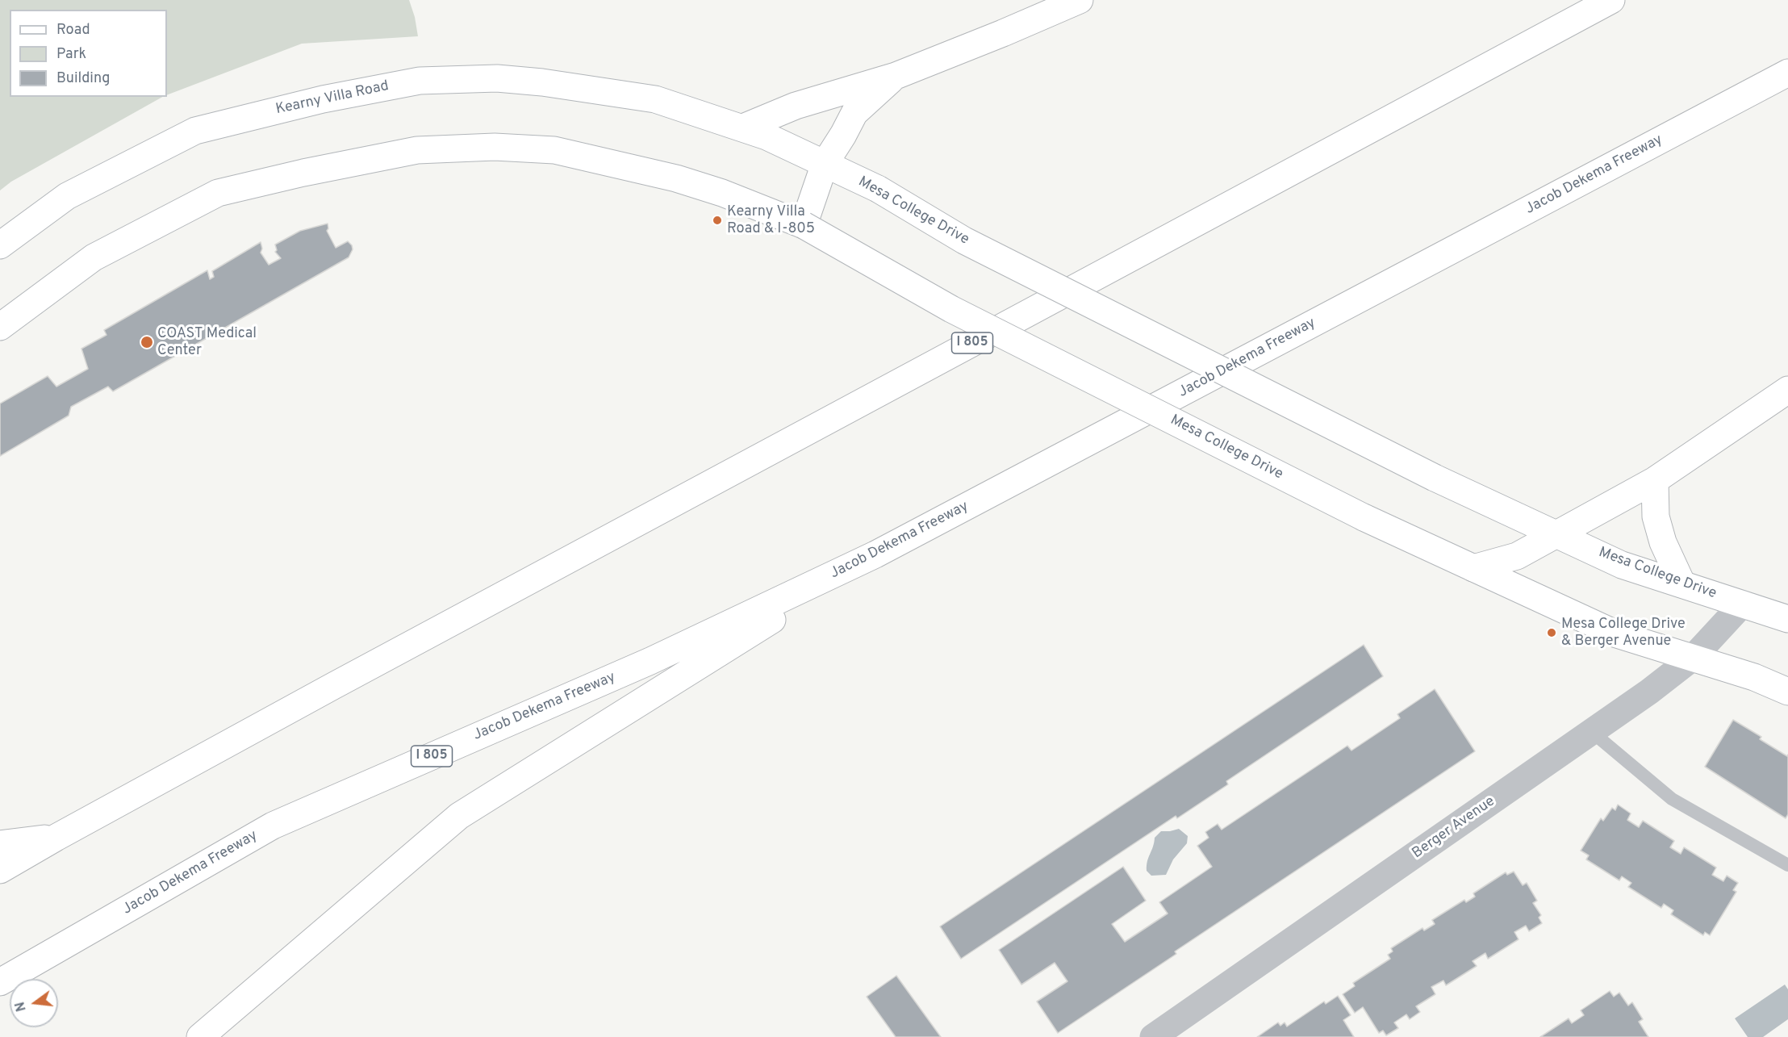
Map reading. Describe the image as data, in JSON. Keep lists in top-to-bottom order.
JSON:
{
  "streets": {
    "main road": [
      "Kearny Villa Road",
      "Jacob Dekema Freeway",
      "Mesa College Drive",
      "I 805"
    ],
    "street": ["Berger Avenue"]
  },
  "crossings": [
    ["Kearny Villa Road", "Mesa College Drive"],
    ["Mesa College Drive", "Berger Avenue"]
  ],
  "places": ["Kearny Villa Road & I-805", "COAST Medical Center", "Mesa College Drive & Berger Avenue"],
  "legend": ["Road", "Park", "Building"],
  "north": "left"
}
